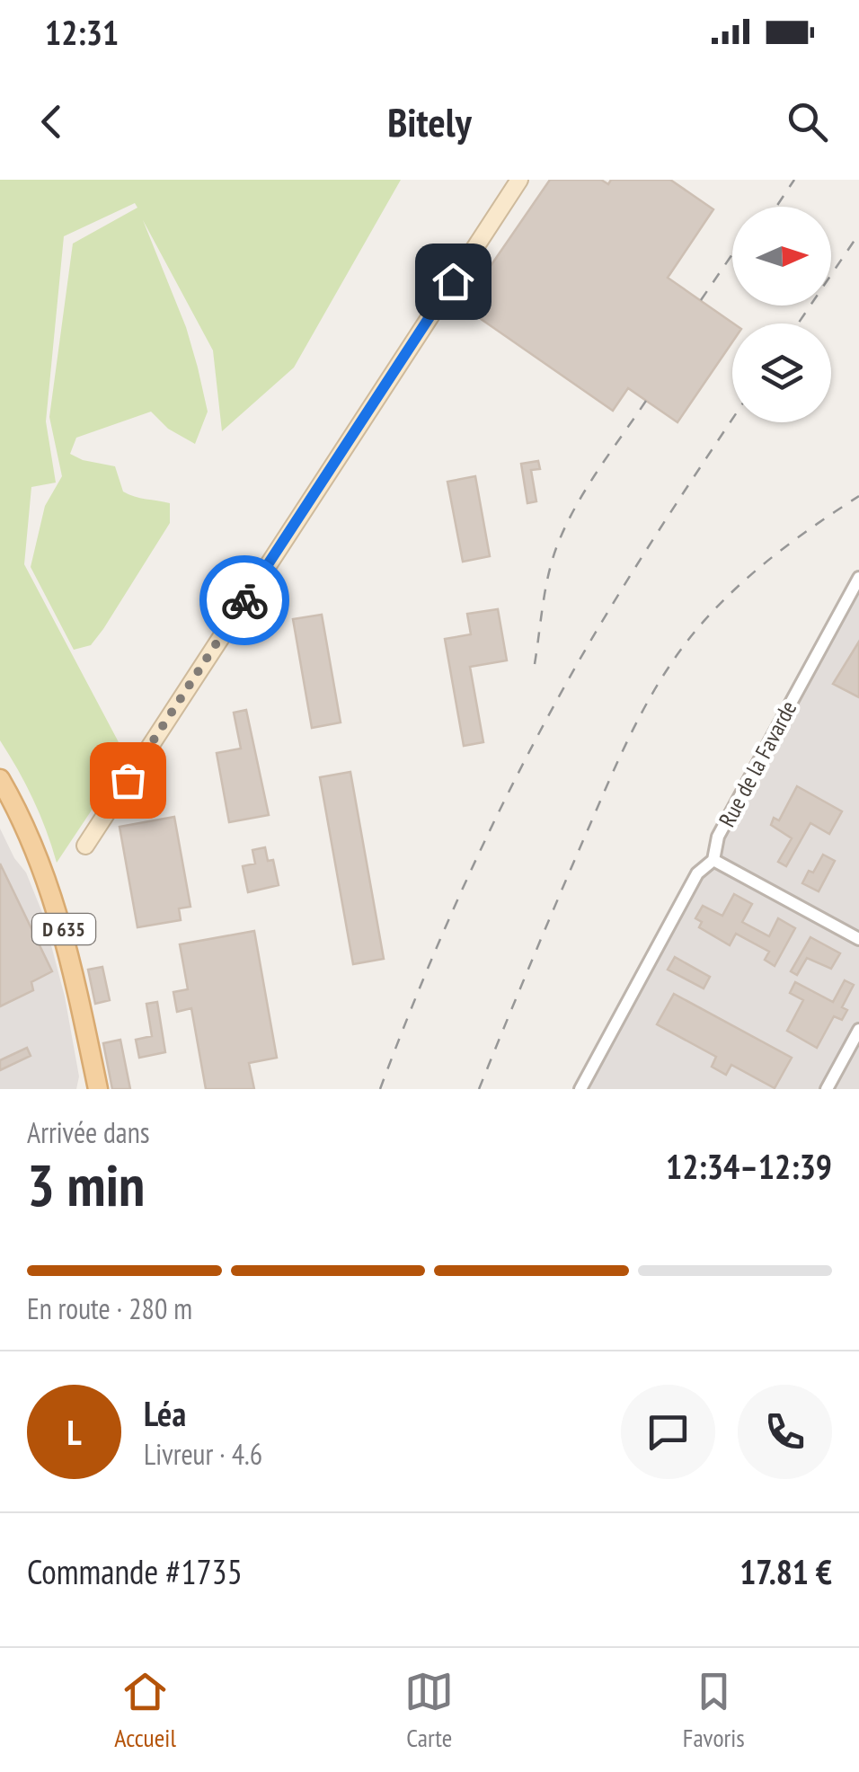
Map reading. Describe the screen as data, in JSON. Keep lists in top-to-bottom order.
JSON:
{
  "streets": {
    "main road": ["D 635"],
    "street": ["Rue de la Favarde"]
  },
  "north": "right",
  "page": {
    "status": "12:31",
    "header": "Bitely",
    "heading": ["3 min", "Arrivée dans", "12:34–12:39"],
    "panel": [
      "Léa",
      "Livreur · 4.6",
      "Commande #1735",
      "17.81 €"
    ],
    "bar": "En route · 280 m",
    "round": "L",
    "tabs": ["Accueil", "Carte", "Favoris"]
  }
}
